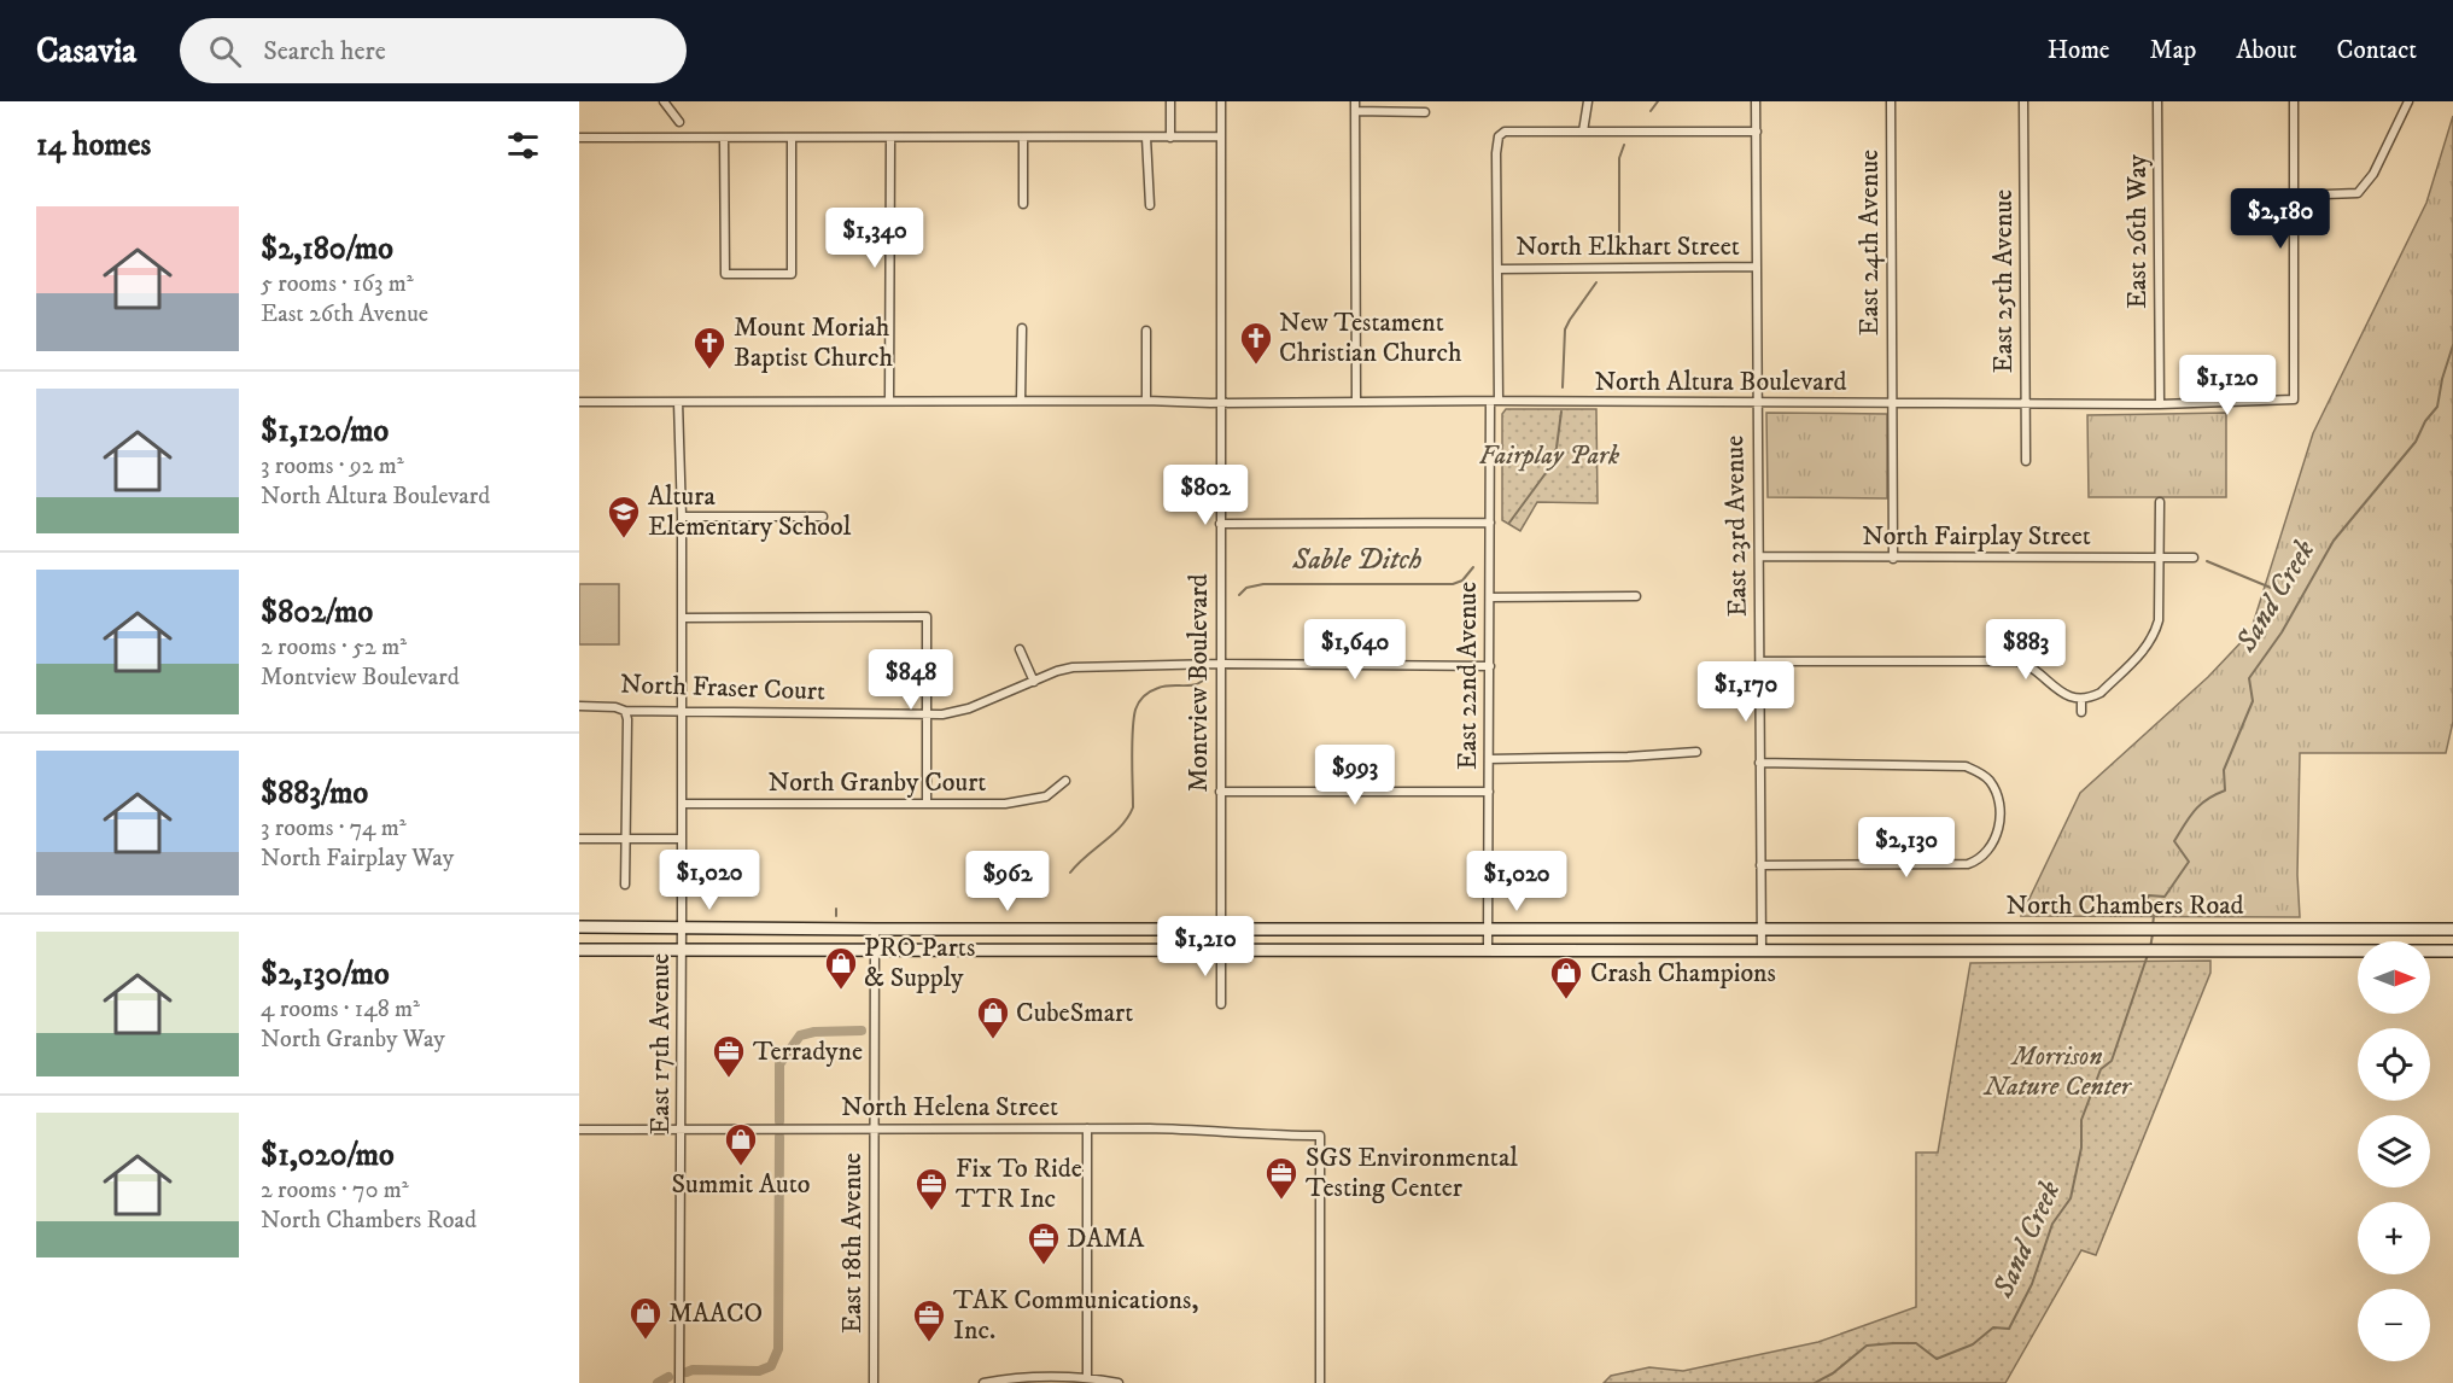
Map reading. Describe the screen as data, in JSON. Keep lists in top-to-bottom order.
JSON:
{
  "streets": {
    "main road": ["North Chambers Road"],
    "street": [
      "East 26th Way",
      "East 24th Avenue",
      "North Elkhart Street",
      "East 25th Avenue",
      "North Altura Boulevard",
      "East 23rd Avenue",
      "North Fairplay Street",
      "East 22nd Avenue",
      "Montview Boulevard",
      "North Fraser Court",
      "North Granby Court",
      "East 17th Avenue",
      "North Helena Street",
      "East 18th Avenue"
    ]
  },
  "crossings": [
    ["East 26th Way", "North Altura Boulevard"],
    ["East 24th Avenue", "North Altura Boulevard"],
    ["East 24th Avenue", "North Fairplay Street"],
    ["North Elkhart Street", "East 23rd Avenue"],
    ["North Elkhart Street", "East 22nd Avenue"],
    ["East 25th Avenue", "North Altura Boulevard"],
    ["North Altura Boulevard", "East 23rd Avenue"],
    ["North Altura Boulevard", "East 22nd Avenue"],
    ["North Altura Boulevard", "Montview Boulevard"],
    ["North Altura Boulevard", "East 17th Avenue"],
    ["East 23rd Avenue", "North Fairplay Street"],
    ["East 23rd Avenue", "North Chambers Road"],
    ["East 22nd Avenue", "North Fraser Court"],
    ["East 22nd Avenue", "North Chambers Road"],
    ["Montview Boulevard", "North Fraser Court"],
    ["Montview Boulevard", "North Chambers Road"],
    ["North Fraser Court", "East 17th Avenue"],
    ["North Granby Court", "East 17th Avenue"],
    ["North Chambers Road", "East 17th Avenue"],
    ["North Chambers Road", "East 18th Avenue"],
    ["East 17th Avenue", "North Helena Street"],
    ["North Helena Street", "East 18th Avenue"]
  ],
  "water": ["Sable Ditch", "Sand Creek"],
  "parks": ["Fairplay Park", "Morrison Nature Center"],
  "places": {
    "church": ["New Testament Christian Church", "Mount Moriah Baptist Church"],
    "school or university": ["Altura Elementary School"],
    "shop": [
      "PRO Parts & Supply",
      "Crash Champions",
      "CubeSmart",
      "Summit Auto",
      "MAACO"
    ],
    "office": [
      "Terradyne",
      "SGS Environmental Testing Center",
      "Fix To Ride TTR Inc",
      "DAMA",
      "TAK Communications, Inc."
    ]
  },
  "north": "right",
  "page": {
    "header": "Casavia",
    "search": "Search here",
    "nav": [
      "Home",
      "Map",
      "About",
      "Contact"
    ],
    "heading": "14 homes",
    "list": [
      {
        "name": "$2,180/mo",
        "note": "5 rooms · 163 m² · East 26th Avenue"
      },
      {
        "name": "$1,120/mo",
        "note": "3 rooms · 92 m² · North Altura Boulevard"
      },
      {
        "name": "$802/mo",
        "note": "2 rooms · 52 m² · Montview Boulevard"
      },
      {
        "name": "$883/mo",
        "note": "3 rooms · 74 m² · North Fairplay Way"
      },
      {
        "name": "$2,130/mo",
        "note": "4 rooms · 148 m² · North Granby Way"
      },
      {
        "name": "$1,020/mo",
        "note": "2 rooms · 70 m² · North Chambers Road"
      }
    ],
    "price": [
      "$2,180",
      "$1,340",
      "$1,120",
      "$802",
      "$1,640",
      "$883",
      "$848",
      "$1,170",
      "$993",
      "$2,130",
      "$1,020",
      "$962",
      "$1,020",
      "$1,210"
    ],
    "map_buttons": ["+", "−"]
  }
}
